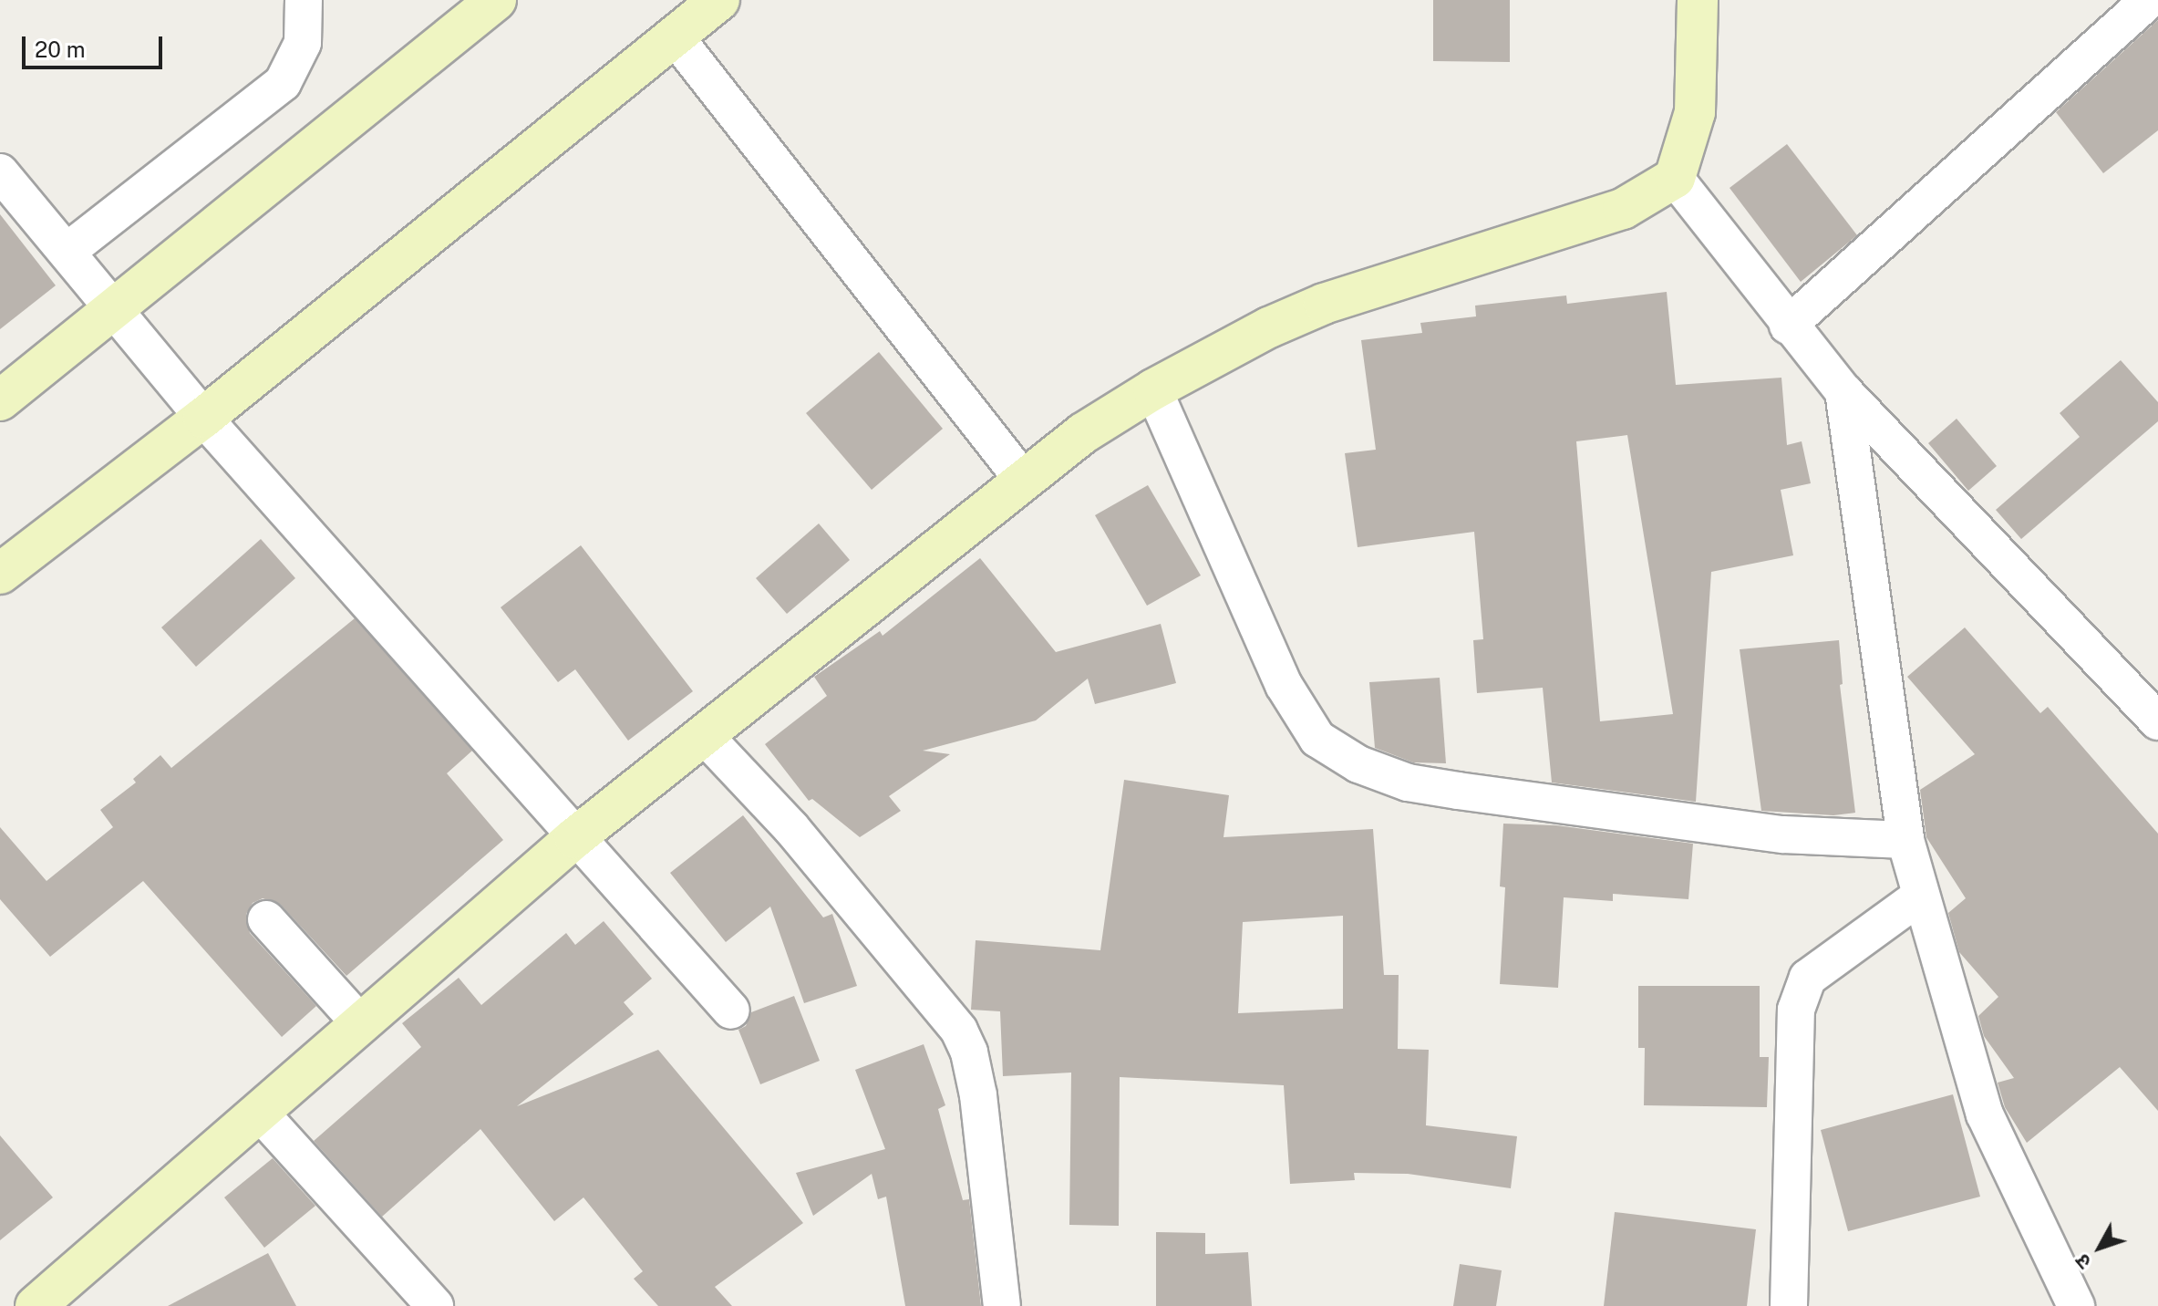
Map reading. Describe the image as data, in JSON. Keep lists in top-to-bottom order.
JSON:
{
  "scale_bar": "20 m",
  "north": "bottom left"
}
